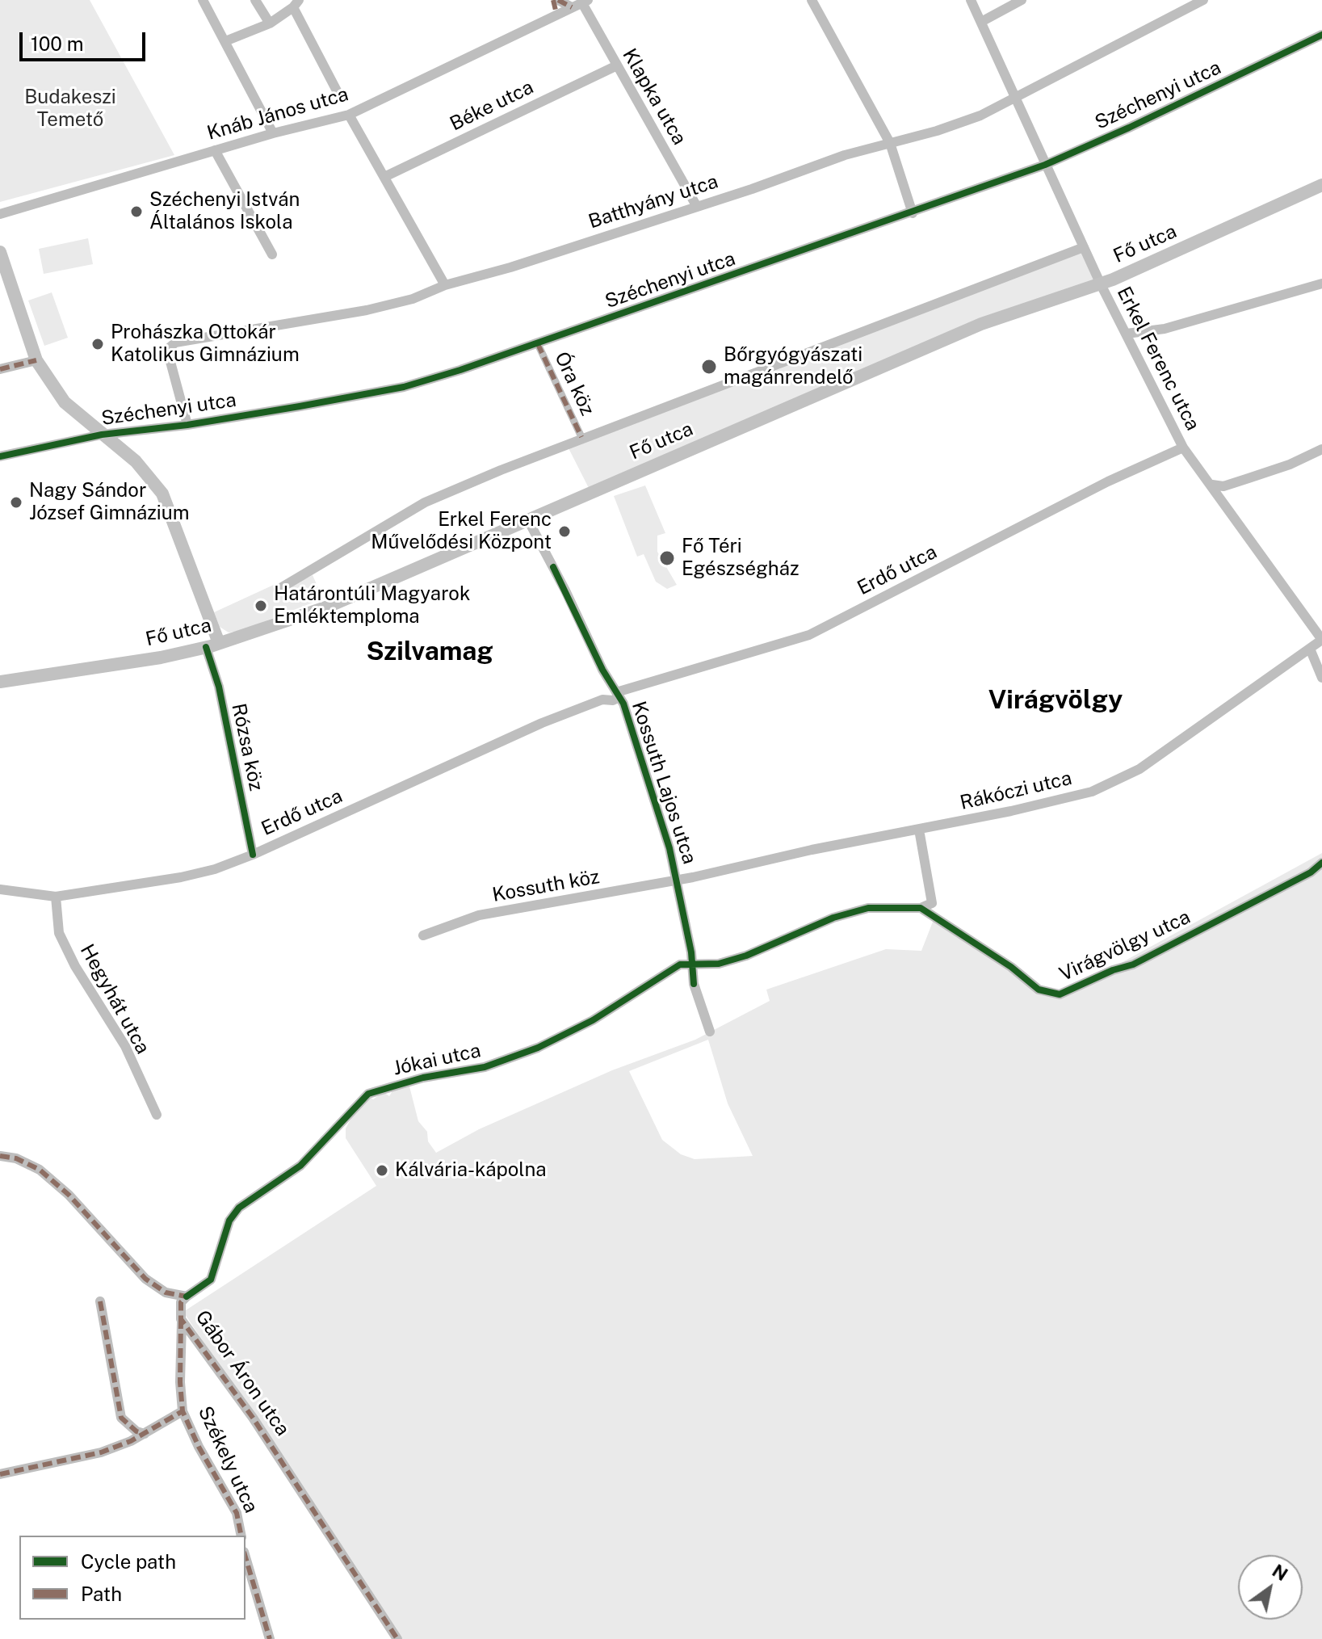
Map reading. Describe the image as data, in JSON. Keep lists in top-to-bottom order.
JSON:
{
  "streets": {
    "main road": ["Fő utca"],
    "street": [
      "Széchenyi utca",
      "Klapka utca",
      "Béke utca",
      "Knáb János utca",
      "Batthyány utca",
      "Erkel Ferenc utca",
      "Óra köz",
      "Erdő utca",
      "Rózsa köz",
      "Kossuth Lajos utca",
      "Rákóczi utca",
      "Kossuth köz",
      "Virágvölgy utca",
      "Hegyhát utca",
      "Jókai utca",
      "Gábor Áron utca",
      "Székely utca"
    ]
  },
  "crossings": [
    ["Széchenyi utca", "Batthyány utca"],
    ["Széchenyi utca", "Erkel Ferenc utca"],
    ["Széchenyi utca", "Óra köz"],
    ["Klapka utca", "Béke utca"],
    ["Klapka utca", "Knáb János utca"],
    ["Klapka utca", "Batthyány utca"],
    ["Batthyány utca", "Erkel Ferenc utca"],
    ["Fő utca", "Erkel Ferenc utca"],
    ["Fő utca", "Óra köz"],
    ["Fő utca", "Rózsa köz"],
    ["Fő utca", "Kossuth Lajos utca"],
    ["Erkel Ferenc utca", "Erdő utca"],
    ["Erkel Ferenc utca", "Rákóczi utca"],
    ["Erdő utca", "Rózsa köz"],
    ["Erdő utca", "Kossuth Lajos utca"],
    ["Erdő utca", "Hegyhát utca"],
    ["Kossuth Lajos utca", "Rákóczi utca"],
    ["Kossuth Lajos utca", "Kossuth köz"],
    ["Kossuth Lajos utca", "Jókai utca"],
    ["Rákóczi utca", "Kossuth köz"],
    ["Jókai utca", "Gábor Áron utca"],
    ["Gábor Áron utca", "Székely utca"]
  ],
  "districts": ["Szilvamag", "Virágvölgy"],
  "parks": ["Budakeszi Temető"],
  "places": [
    "Széchenyi István Általános Iskola",
    "Prohászka Ottokár Katolikus Gimnázium",
    "Bőrgyógyászati magánrendelő",
    "Nagy Sándor József Gimnázium",
    "Erkel Ferenc Művelődési Központ",
    "Fő Téri Egészségház",
    "Határontúli Magyarok Emléktemploma",
    "Kálvária-kápolna"
  ],
  "legend": ["Cycle path", "Path"],
  "scale_bar": "100 m",
  "north": "top right"
}
